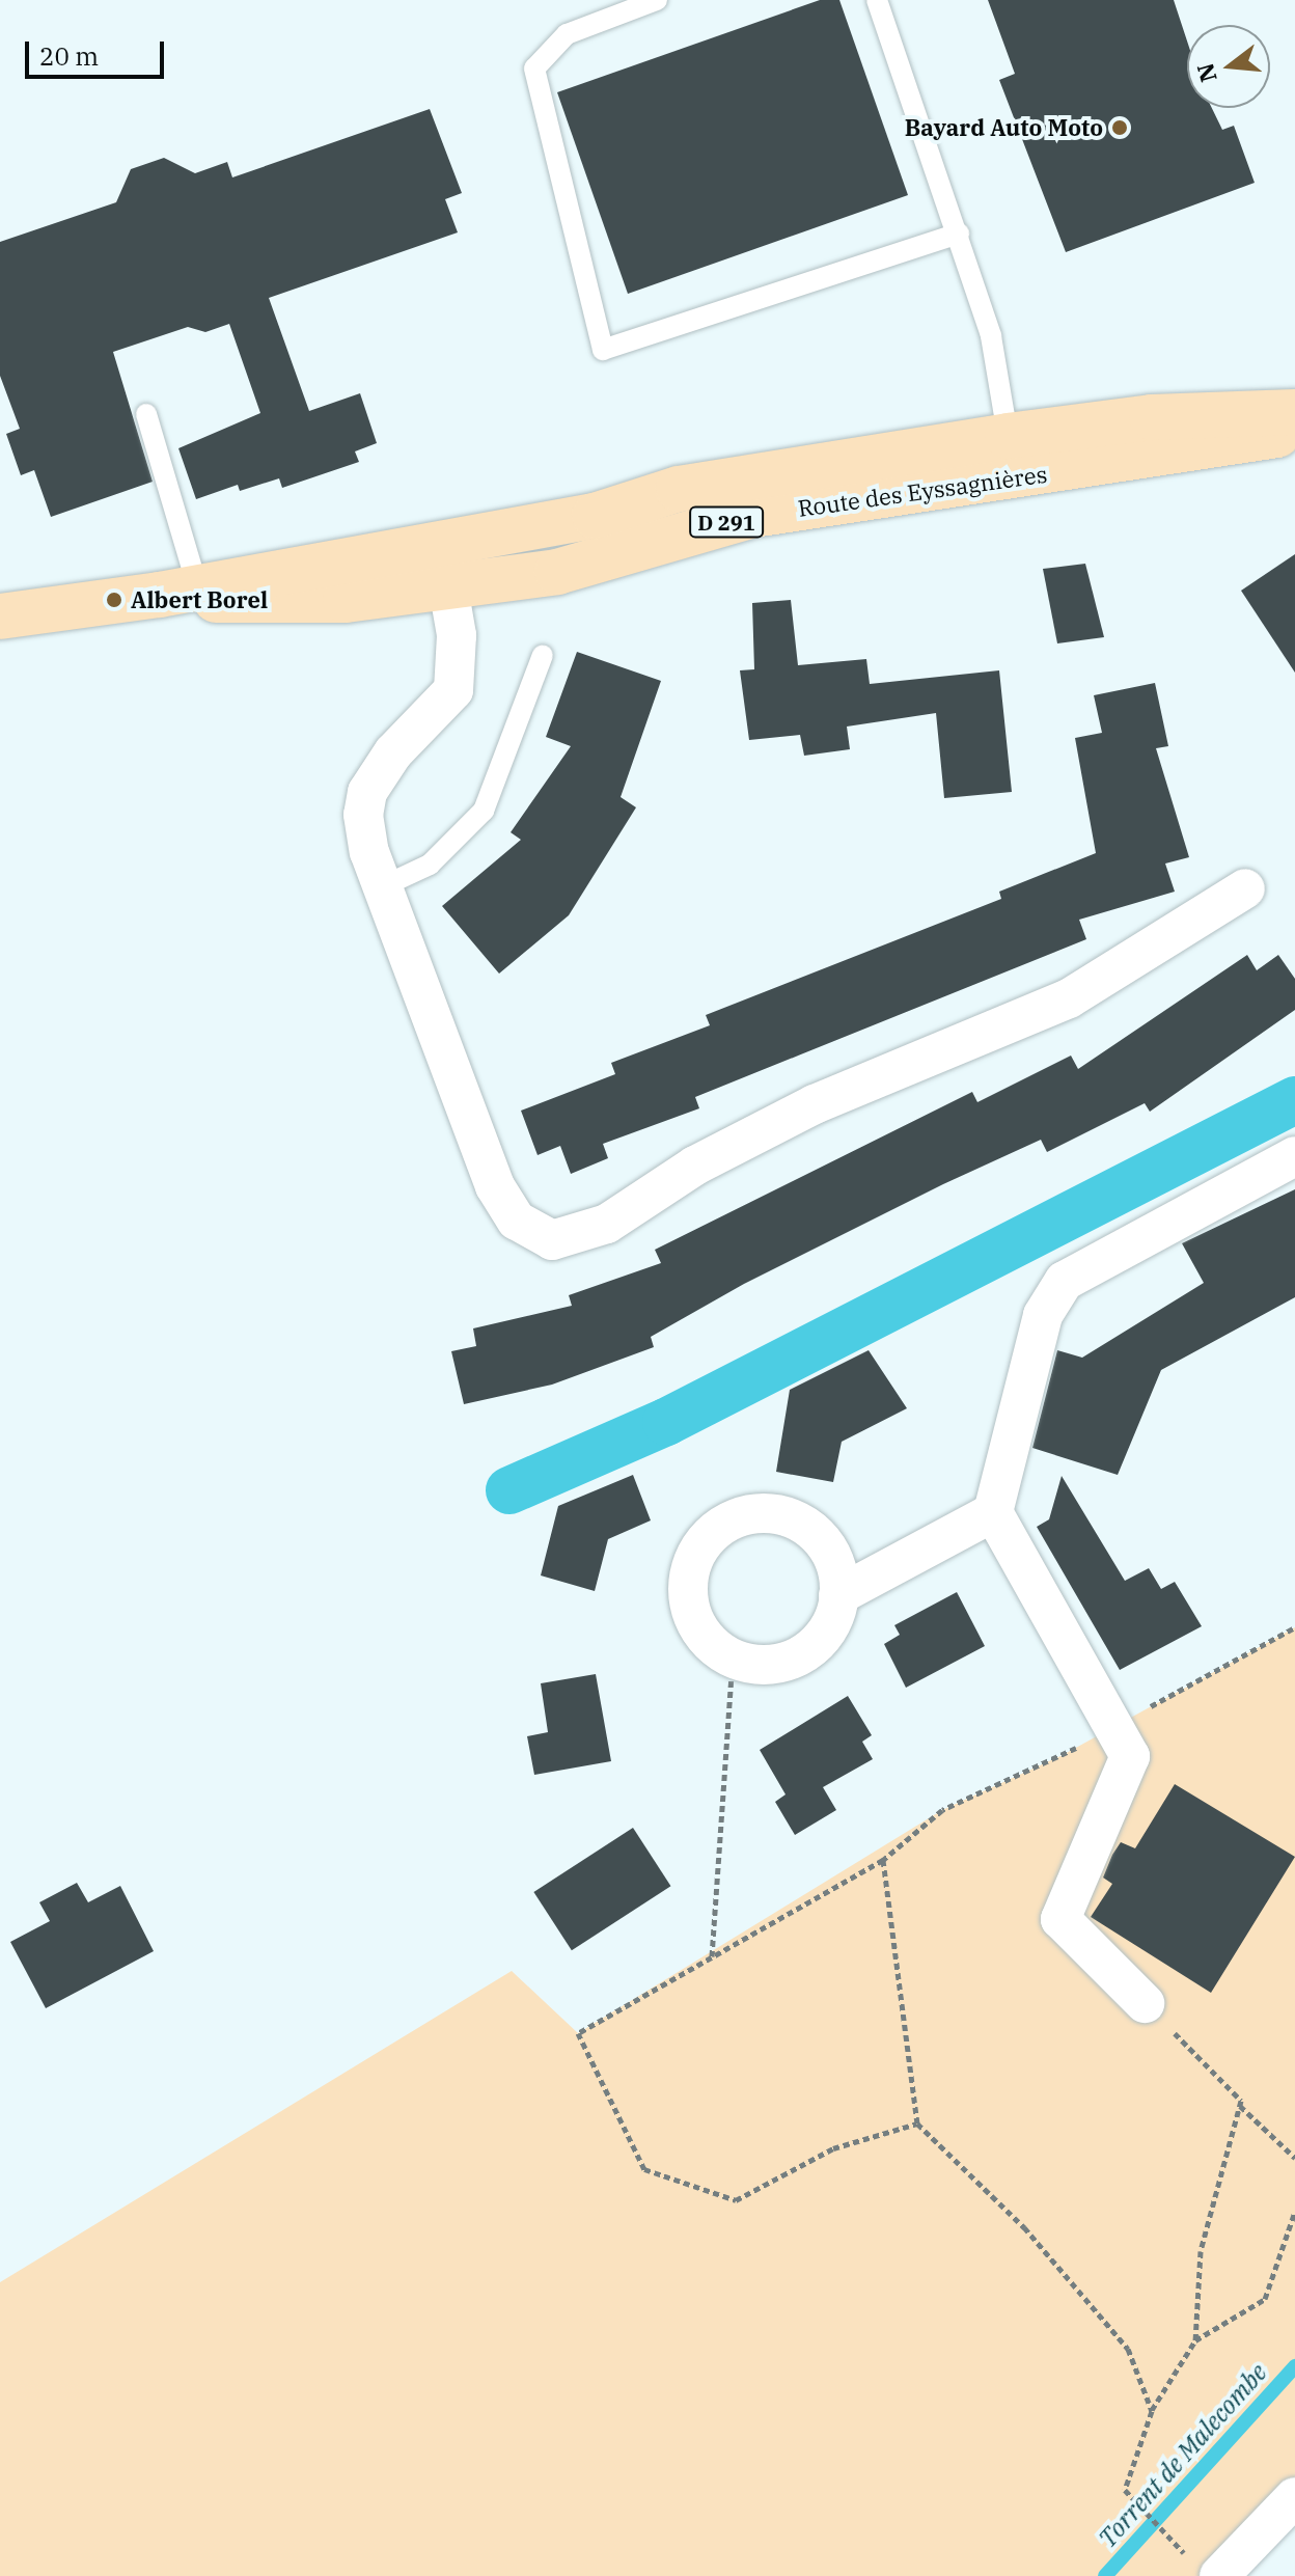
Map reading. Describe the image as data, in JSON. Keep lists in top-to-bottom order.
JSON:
{
  "streets": {
    "main road": ["Route des Eyssagnières", "D 291"]
  },
  "water": ["Torrent de Malecombe"],
  "places": ["Bayard Auto Moto", "Albert Borel"],
  "scale_bar": "20 m",
  "north": "left"
}
